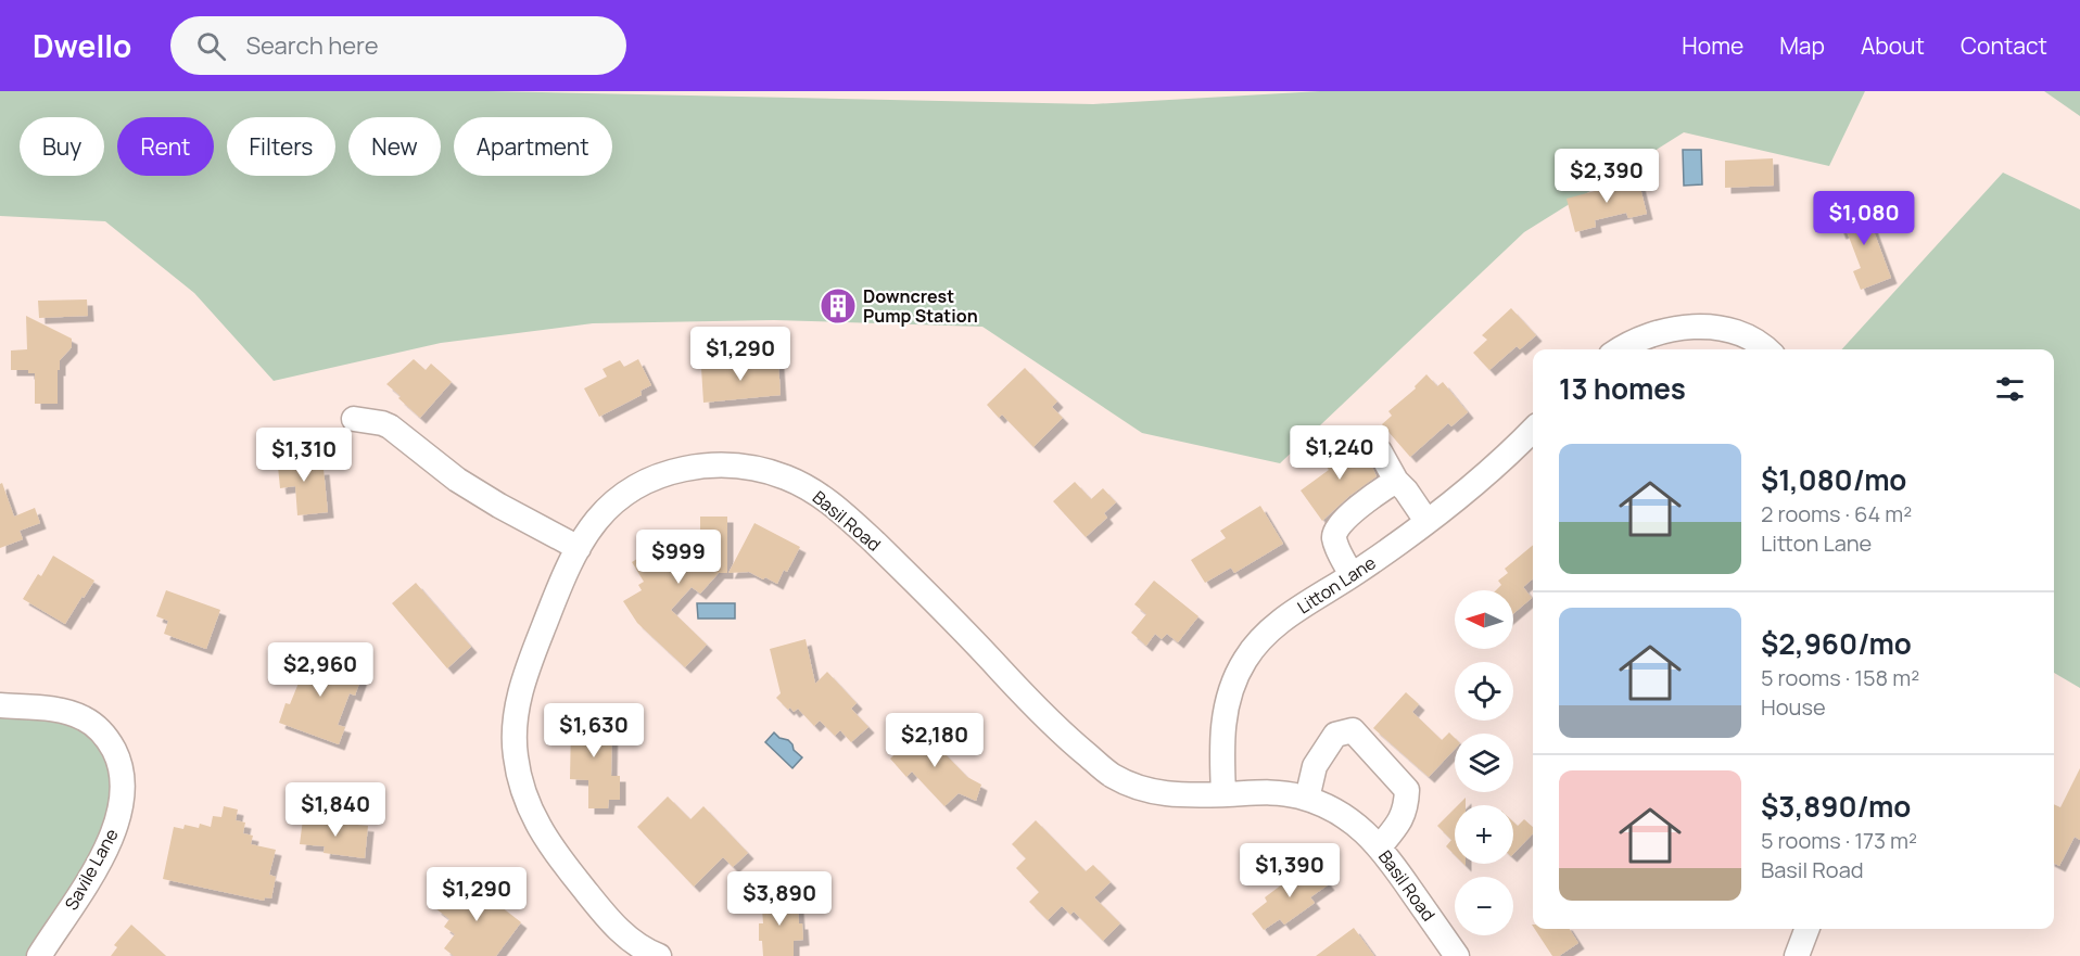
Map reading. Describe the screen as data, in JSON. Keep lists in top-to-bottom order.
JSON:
{
  "streets": {
    "street": ["Basil Road", "Litton Lane", "Savile Lane"]
  },
  "crossings": [
    ["Basil Road", "Litton Lane"]
  ],
  "places": {
    "building": ["Downcrest Pump Station"]
  },
  "north": "left",
  "page": {
    "header": "Dwello",
    "search": "Search here",
    "nav": [
      "Home",
      "Map",
      "About",
      "Contact"
    ],
    "chip": [
      "Buy",
      "Rent",
      "Filters",
      "New",
      "Apartment"
    ],
    "price": [
      "$2,390",
      "$1,080",
      "$1,290",
      "$1,240",
      "$1,310",
      "$999",
      "$2,960",
      "$1,630",
      "$2,180",
      "$1,840",
      "$1,390",
      "$1,290",
      "$3,890"
    ],
    "heading": "13 homes",
    "list": [
      {
        "name": "$1,080/mo",
        "note": "2 rooms · 64 m² · Litton Lane"
      },
      {
        "name": "$2,960/mo",
        "note": "5 rooms · 158 m² · House"
      },
      {
        "name": "$3,890/mo",
        "note": "5 rooms · 173 m² · Basil Road"
      }
    ],
    "map_buttons": ["+", "−"]
  }
}
